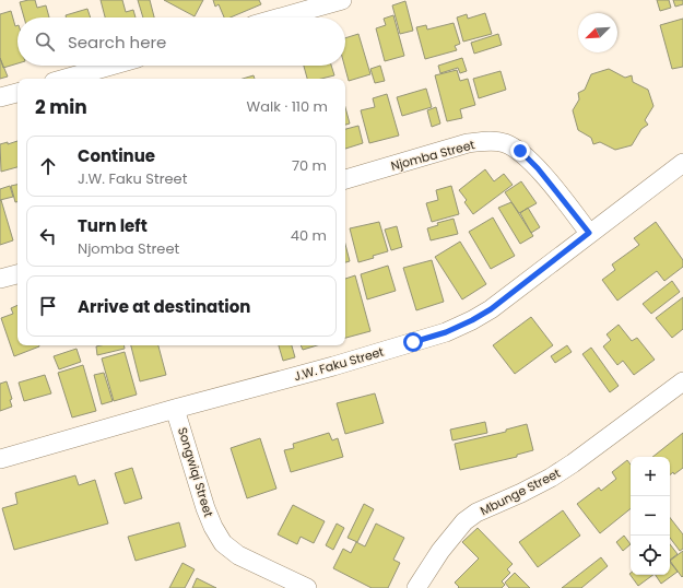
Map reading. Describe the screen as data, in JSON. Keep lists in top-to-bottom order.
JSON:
{
  "streets": {
    "street": [
      "Njomba Street",
      "J.W. Faku Street",
      "Songwiqi Street",
      "Mbunge Street"
    ]
  },
  "crossings": [
    ["Njomba Street", "J.W. Faku Street"],
    ["J.W. Faku Street", "Songwiqi Street"]
  ],
  "north": "bottom left",
  "page": {
    "search": "Search here",
    "heading": ["2 min", "Walk · 110 m"],
    "list": [
      ["Continue", "J.W. Faku Street", "70 m"],
      ["Turn left", "Njomba Street", "40 m"],
      "Arrive at destination"
    ],
    "map_buttons": ["+", "−"]
  }
}
